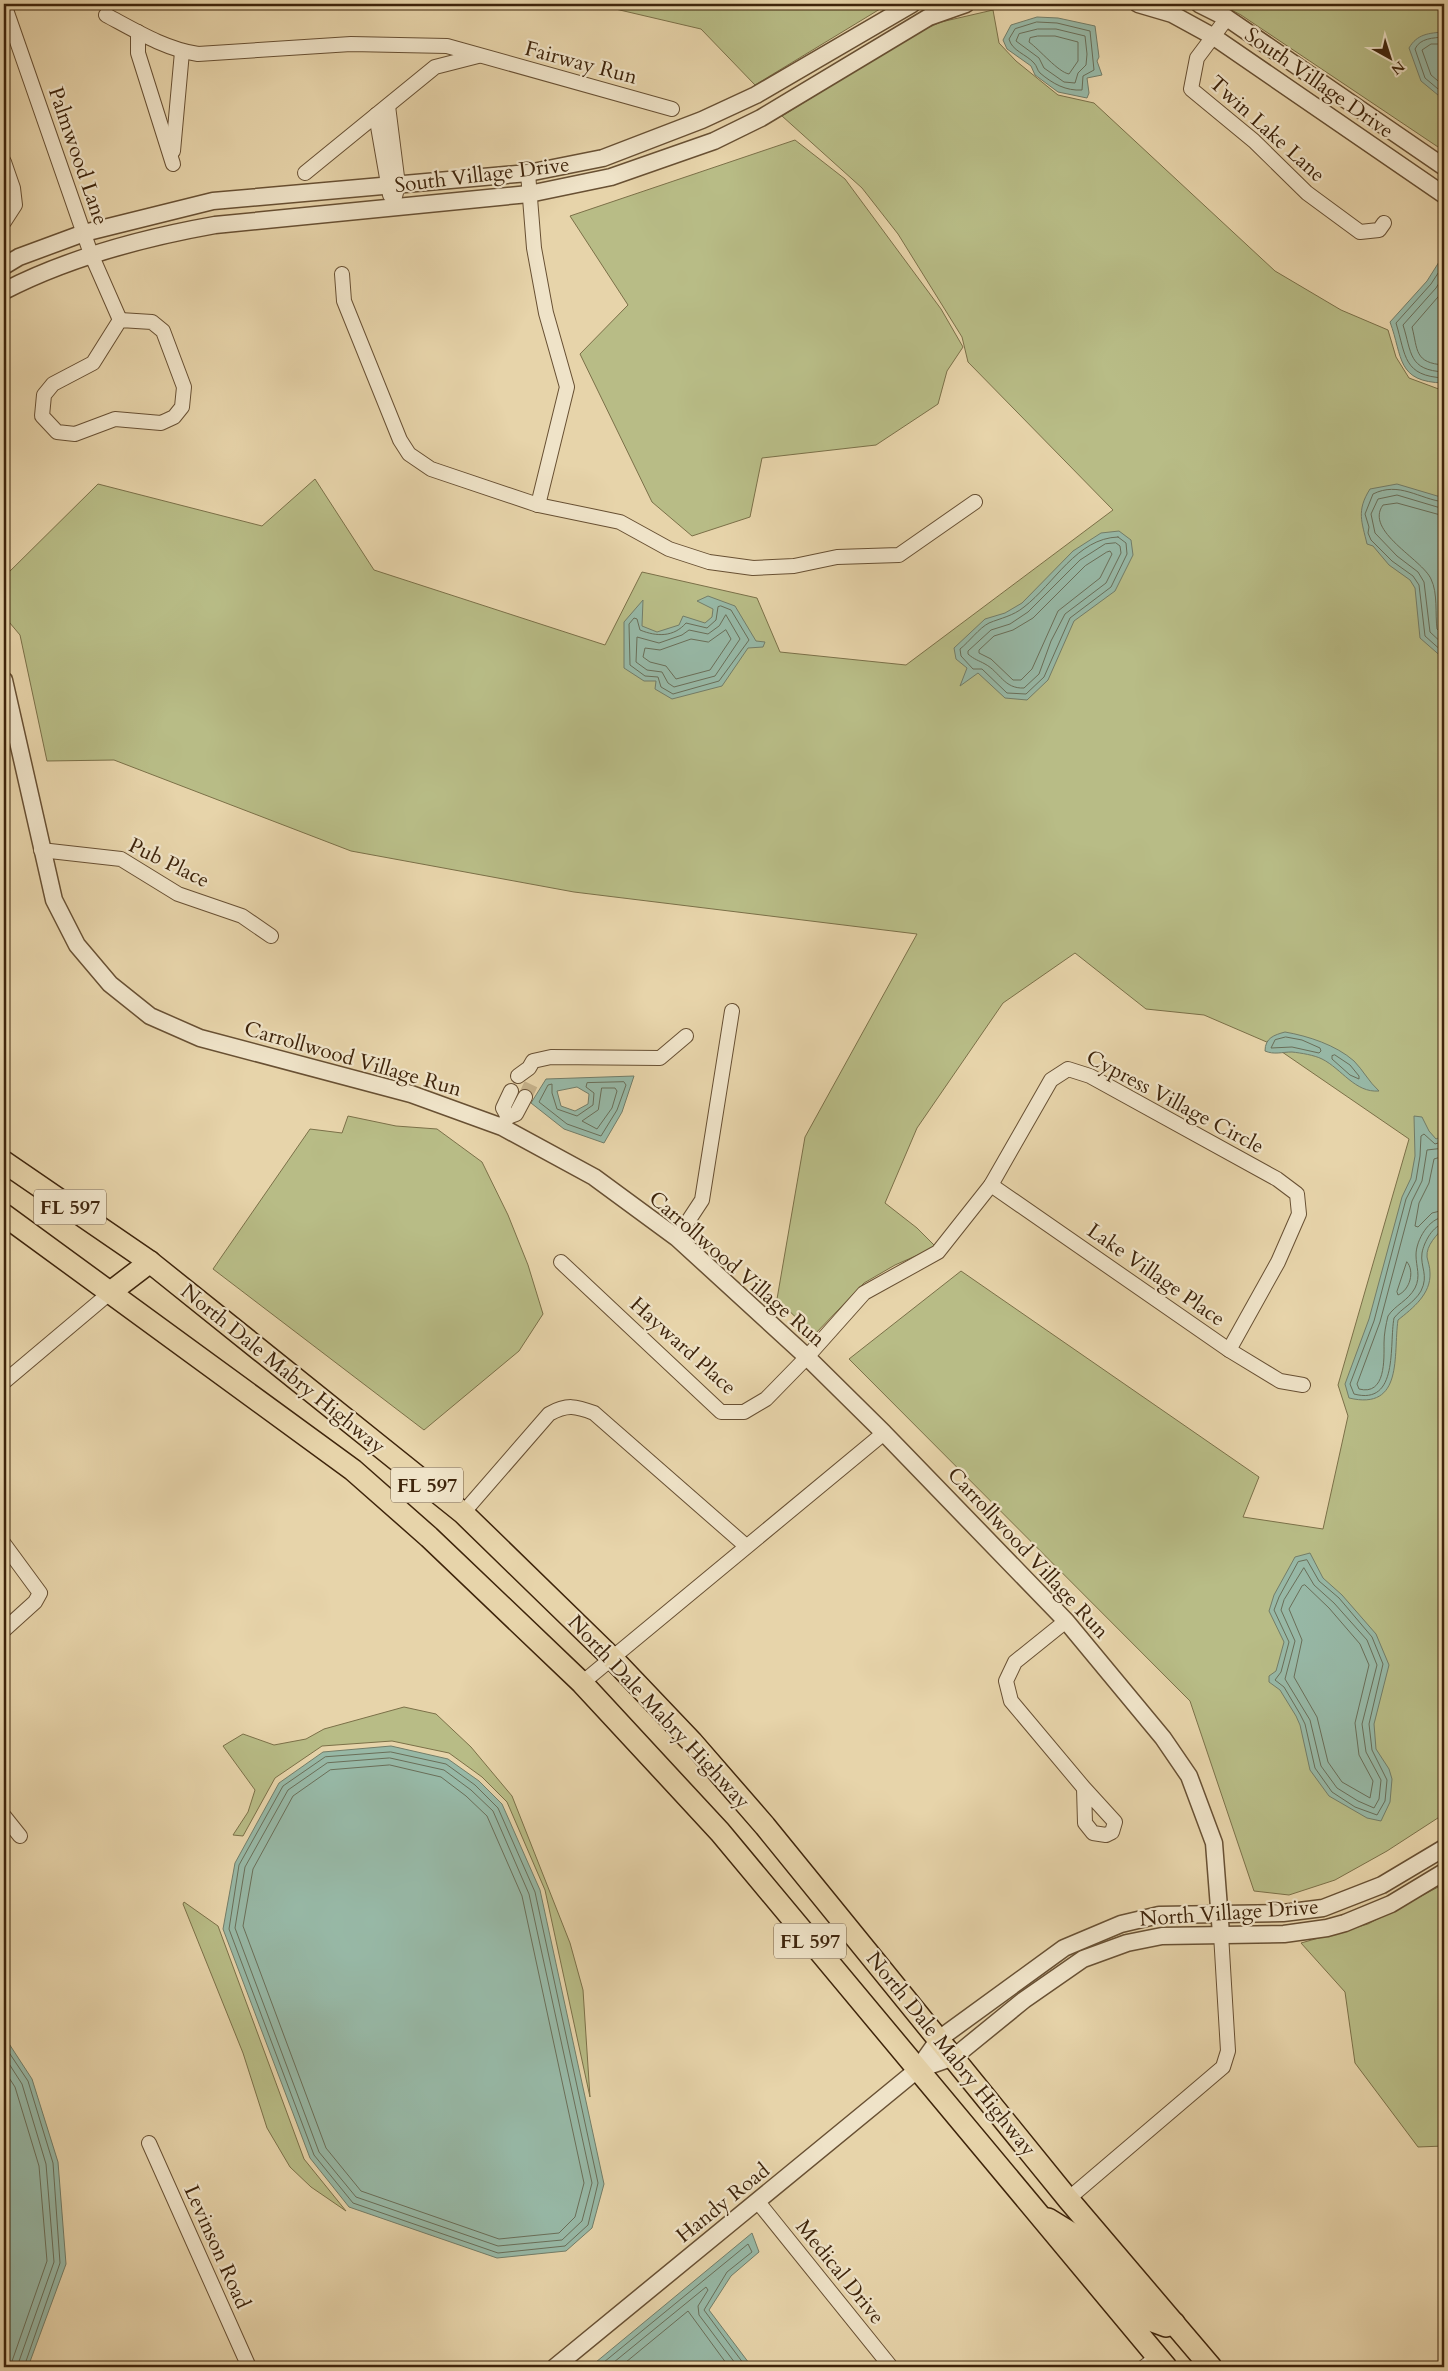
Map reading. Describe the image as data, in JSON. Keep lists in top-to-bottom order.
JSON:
{
  "streets": {
    "main road": ["FL 597", "North Dale Mabry Highway"],
    "street": [
      "Fairway Run",
      "South Village Drive",
      "Twin Lake Lane",
      "Palmwood Lane",
      "Pub Place",
      "Carrollwood Village Run",
      "Cypress Village Circle",
      "Lake Village Place",
      "Hayward Place",
      "North Village Drive",
      "Handy Road",
      "Levinson Road",
      "Medical Drive"
    ]
  },
  "crossings": [
    ["South Village Drive", "Twin Lake Lane"],
    ["South Village Drive", "Palmwood Lane"],
    ["Pub Place", "Carrollwood Village Run"],
    ["Carrollwood Village Run", "Hayward Place"],
    ["Carrollwood Village Run", "North Village Drive"],
    ["Cypress Village Circle", "Lake Village Place"],
    ["Cypress Village Circle", "Hayward Place"],
    ["North Dale Mabry Highway", "North Village Drive"],
    ["North Dale Mabry Highway", "Handy Road"],
    ["North Village Drive", "Handy Road"],
    ["Handy Road", "Medical Drive"]
  ],
  "north": "bottom right"
}
